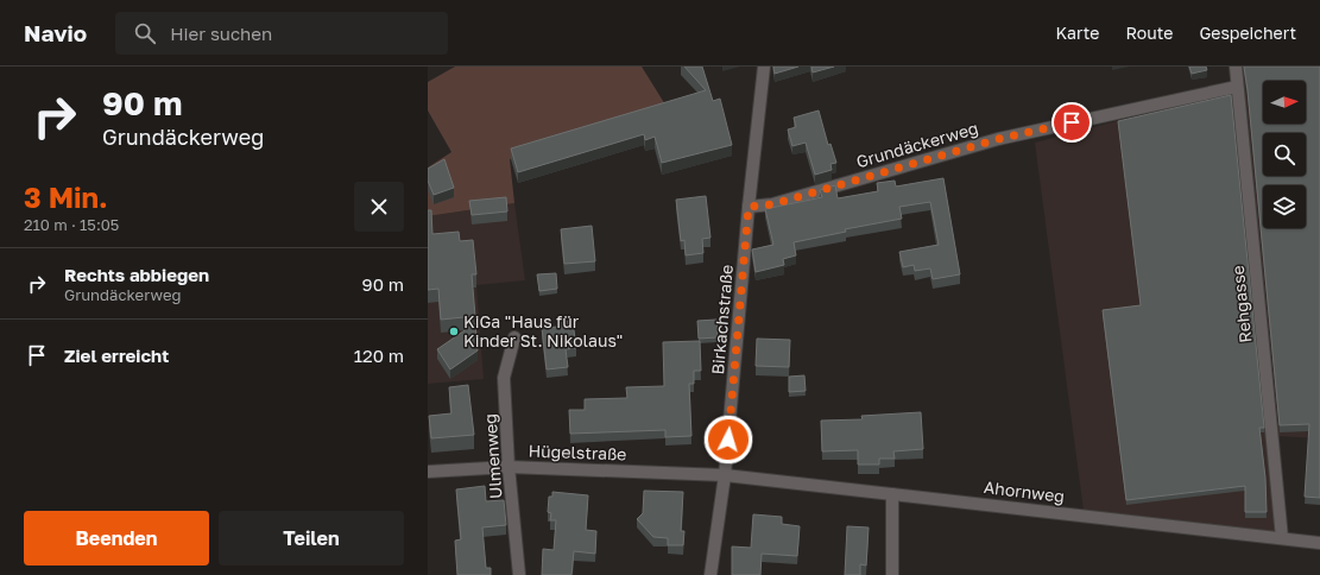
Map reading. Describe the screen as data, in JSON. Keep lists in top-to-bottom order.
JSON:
{
  "streets": {
    "street": [
      "Grundäckerweg",
      "Rehgasse",
      "Birkachstraße",
      "Hügelstraße",
      "Ulmenweg",
      "Ahornweg"
    ]
  },
  "crossings": [
    ["Grundäckerweg", "Rehgasse"],
    ["Grundäckerweg", "Birkachstraße"],
    ["Rehgasse", "Ahornweg"],
    ["Birkachstraße", "Hügelstraße"],
    ["Birkachstraße", "Ahornweg"],
    ["Hügelstraße", "Ulmenweg"],
    ["Hügelstraße", "Ahornweg"]
  ],
  "places": ["KiGa \"Haus für Kinder St. Nikolaus\""],
  "north": "right",
  "page": {
    "header": "Navio",
    "search": "Hier suchen",
    "nav": ["Karte", "Route", "Gespeichert"],
    "turn": ["90 m", "Grundäckerweg"],
    "heading": ["3 Min.", "210 m · 15:05"],
    "list": [
      {
        "name": "Rechts abbiegen",
        "note": "Grundäckerweg",
        "value": "90 m"
      },
      {
        "name": "Ziel erreicht",
        "value": "120 m"
      }
    ],
    "buttons": ["Beenden", "Teilen"]
  }
}
